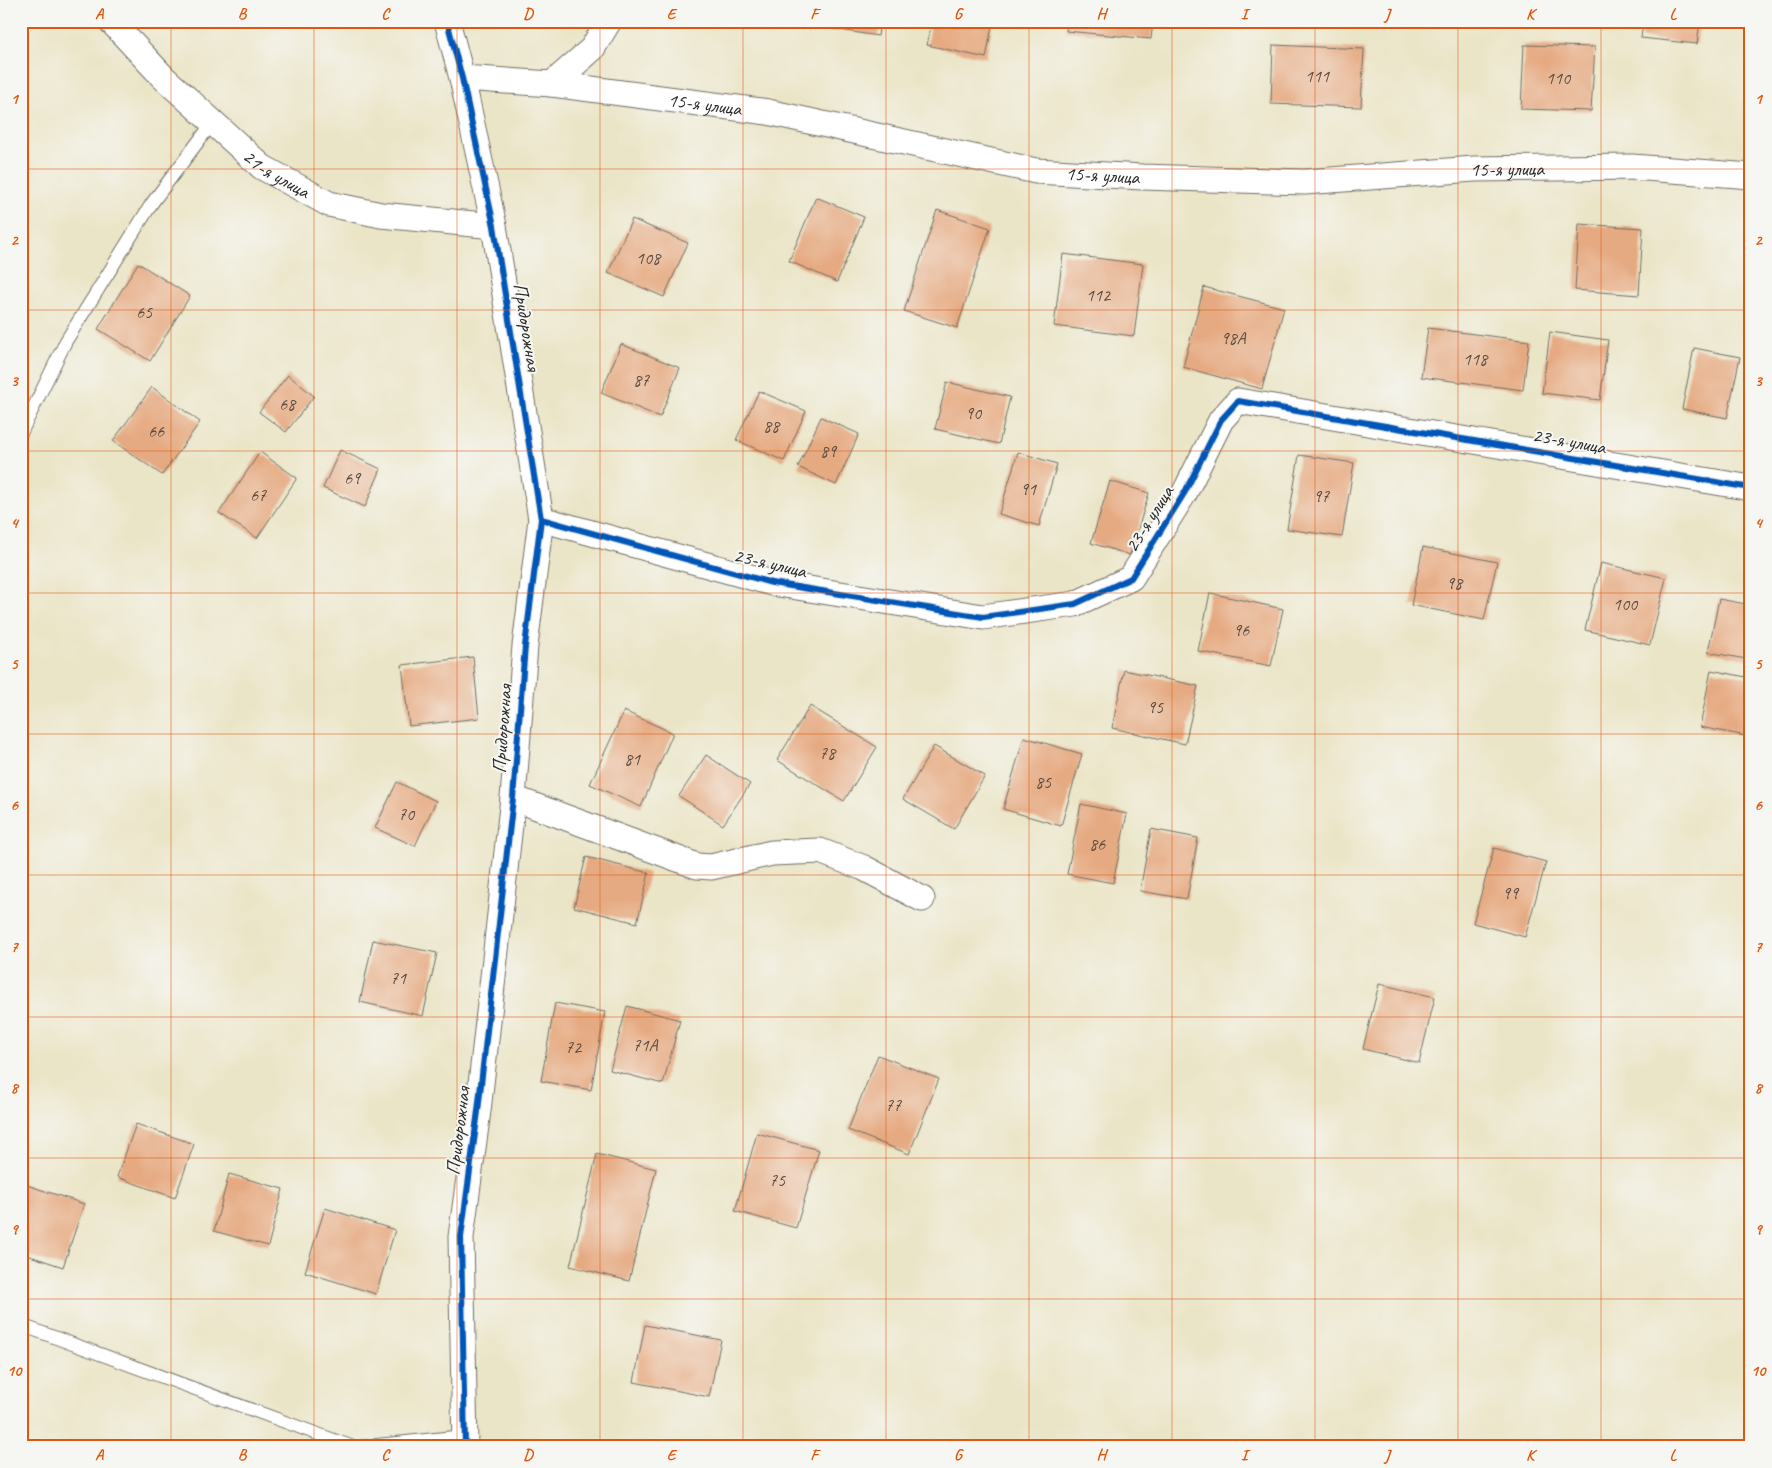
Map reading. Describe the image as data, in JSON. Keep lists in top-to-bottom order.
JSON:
{
  "streets": {
    "street": [
      "15-я улица",
      "21-я улица",
      "Придорожная",
      "23-я улица"
    ]
  },
  "crossings": [
    ["15-я улица", "Придорожная"],
    ["21-я улица", "Придорожная"],
    ["Придорожная", "23-я улица"]
  ],
  "house_numbers": [
    "111",
    "110",
    "108",
    "112",
    "65",
    "98А",
    "118",
    "87",
    "68",
    "90",
    "88",
    "66",
    "89",
    "69",
    "91",
    "67",
    "97",
    "98",
    "100",
    "96",
    "95",
    "78",
    "81",
    "85",
    "70",
    "86",
    "99",
    "71",
    "71А",
    "72",
    "77",
    "75"
  ],
  "grid": {
    "columns": [
      "A",
      "B",
      "C",
      "D",
      "E",
      "F",
      "G",
      "H",
      "I",
      "J",
      "K",
      "L"
    ],
    "rows": [
      "1",
      "2",
      "3",
      "4",
      "5",
      "6",
      "7",
      "8",
      "9",
      "10"
    ]
  }
}
